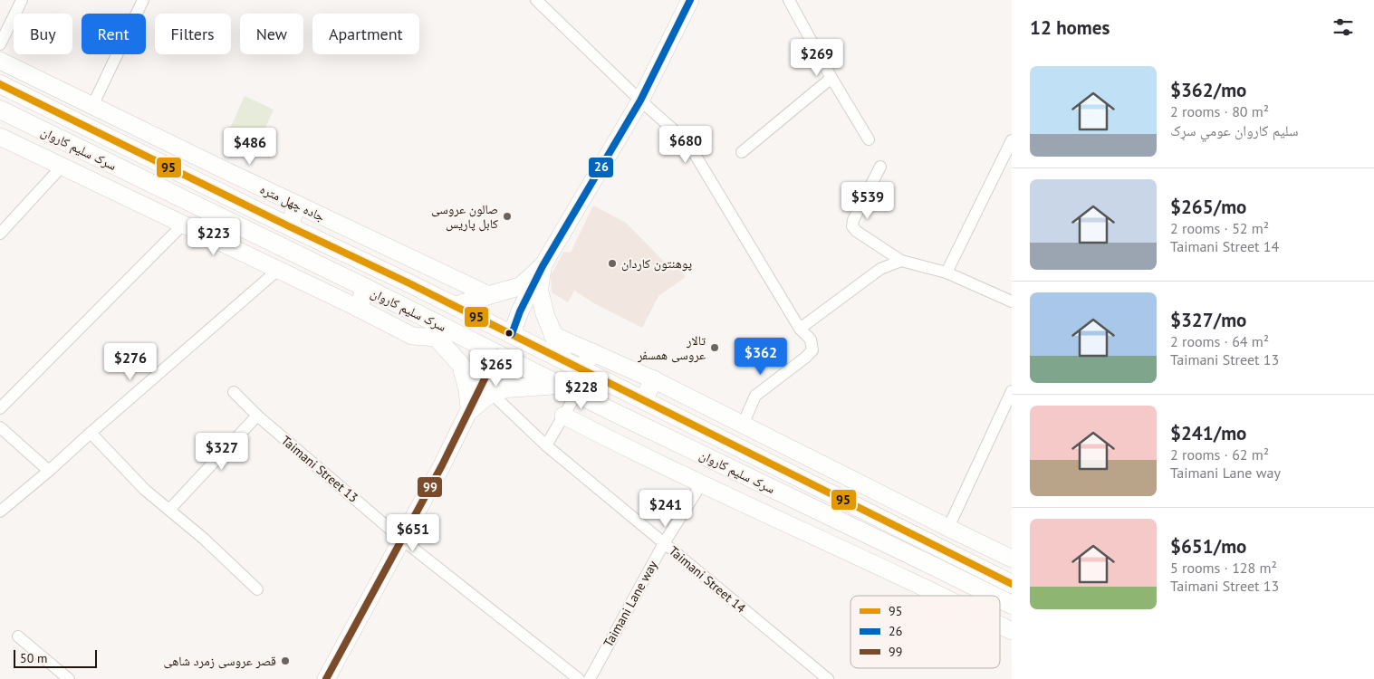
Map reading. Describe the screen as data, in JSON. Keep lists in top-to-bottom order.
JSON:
{
  "streets": {
    "main road": ["سرک سلیم کاروان"],
    "street": [
      "جاده چهل متره",
      "Taimani Street 13",
      "Taimani Street 14",
      "Taimani Lane way"
    ]
  },
  "crossings": [
    ["Taimani Street 14", "Taimani Lane way"]
  ],
  "places": [
    "صالون عروسی کابل پاریس",
    "پوهنتون کاردان",
    "تالار عروسی همسفر",
    "قصر عروسی زمرد شاهی"
  ],
  "lines": ["transit line 26", "transit line 95", "transit line 99"],
  "legend": ["95", "26", "99"],
  "scale_bar": "50 m",
  "page": {
    "heading": "12 homes",
    "chip": [
      "Buy",
      "Rent",
      "Filters",
      "New",
      "Apartment"
    ],
    "price": [
      "$269",
      "$680",
      "$486",
      "$539",
      "$223",
      "$362",
      "$276",
      "$265",
      "$228",
      "$327",
      "$241",
      "$651"
    ],
    "list": [
      {
        "name": "$362/mo",
        "note": "2 rooms · 80 m² · سلیم کاروان عومي سړک"
      },
      {
        "name": "$265/mo",
        "note": "2 rooms · 52 m² · Taimani Street 14"
      },
      {
        "name": "$327/mo",
        "note": "2 rooms · 64 m² · Taimani Street 13"
      },
      {
        "name": "$241/mo",
        "note": "2 rooms · 62 m² · Taimani Lane way"
      },
      {
        "name": "$651/mo",
        "note": "5 rooms · 128 m² · Taimani Street 13"
      }
    ],
    "scale": "50 m"
  }
}
